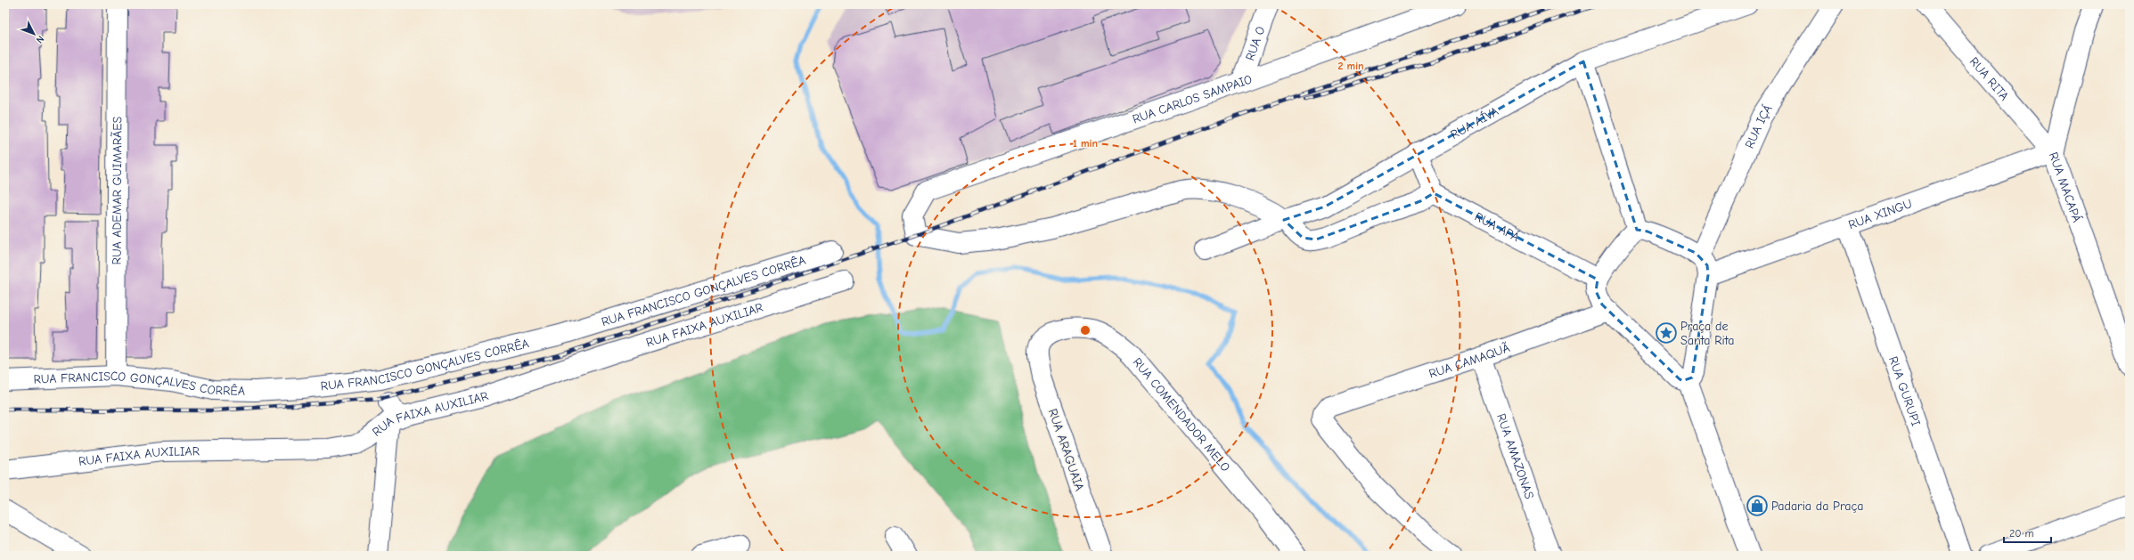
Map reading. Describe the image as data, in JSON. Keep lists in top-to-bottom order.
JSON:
{
  "streets": {
    "street": [
      "RUA O",
      "RUA RITA",
      "RUA CARLOS SAMPAIO",
      "RUA AÍVA",
      "RUA IÇÁ",
      "RUA MACAPÁ",
      "RUA ADEMAR GUIMARÃES",
      "RUA XINGU",
      "RUA APÁ",
      "RUA FRANCISCO GONÇALVES CORRÊA",
      "RUA FAIXA AUXILIAR",
      "RUA CAMAQUÃ",
      "RUA GURUPI",
      "RUA COMENDADOR MELO",
      "RUA ARAGUAIA",
      "RUA AMAZONAS"
    ]
  },
  "crossings": [
    ["RUA O", "RUA CARLOS SAMPAIO"],
    ["RUA RITA", "RUA MACAPÁ"],
    ["RUA RITA", "RUA XINGU"],
    ["RUA CARLOS SAMPAIO", "RUA AÍVA"],
    ["RUA MACAPÁ", "RUA XINGU"],
    ["RUA ADEMAR GUIMARÃES", "RUA FRANCISCO GONÇALVES CORRÊA"],
    ["RUA XINGU", "RUA GURUPI"],
    ["RUA CAMAQUÃ", "RUA AMAZONAS"],
    ["RUA COMENDADOR MELO", "RUA ARAGUAIA"]
  ],
  "places": {
    "place": ["Praça de Santa Rita"],
    "shop": ["Padaria da Praça"]
  },
  "scale_bar": "20 m",
  "north": "bottom right",
  "rings": ["2 min", "1 min"]
}
